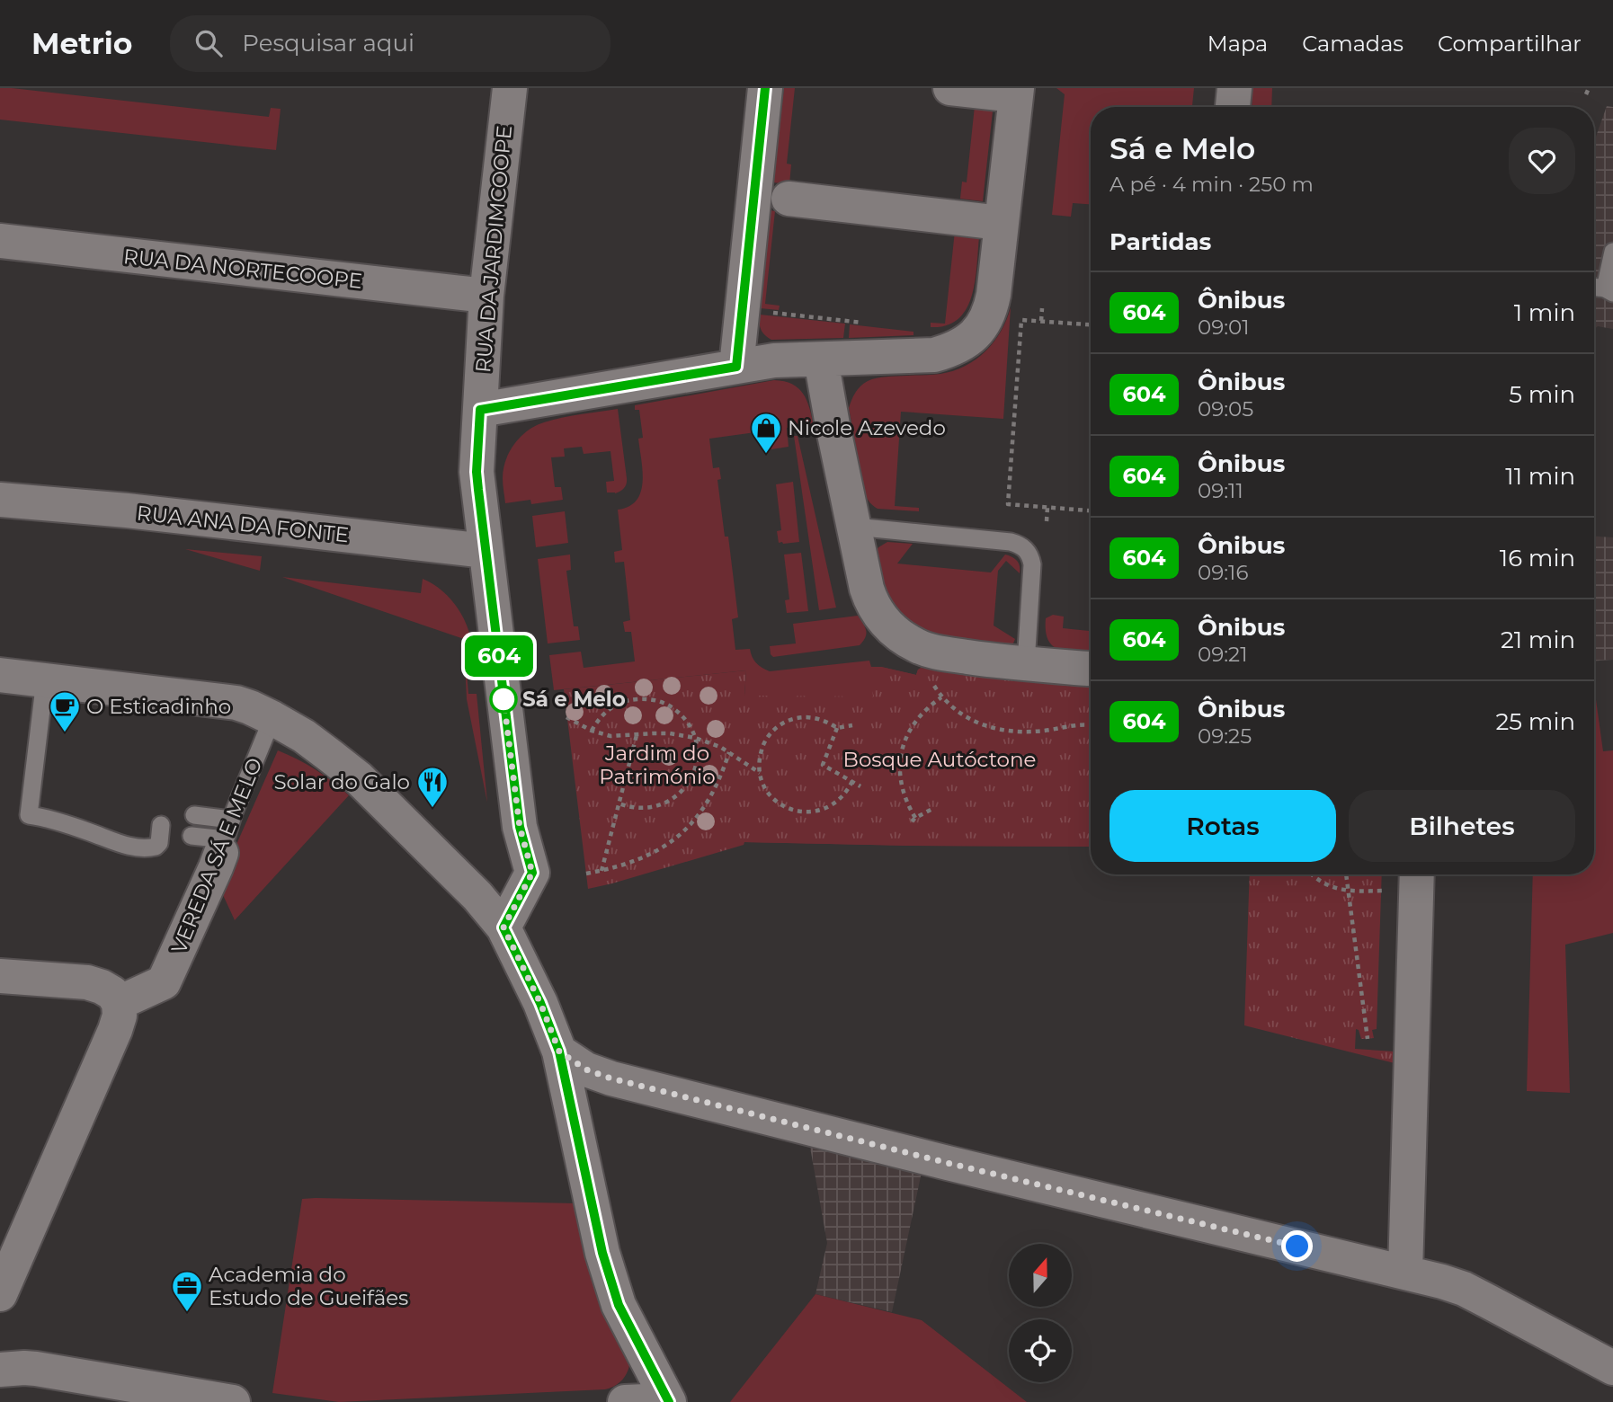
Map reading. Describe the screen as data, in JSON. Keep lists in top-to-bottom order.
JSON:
{
  "streets": {
    "street": [
      "RUA DA JARDIMCOOPE",
      "RUA DA NORTECOOPE",
      "RUA ANA DA FONTE",
      "VEREDA SÁ E MELO"
    ]
  },
  "crossings": [
    ["RUA DA JARDIMCOOPE", "RUA DA NORTECOOPE"],
    ["RUA DA JARDIMCOOPE", "RUA ANA DA FONTE"]
  ],
  "parks": ["Jardim do Património", "Bosque Autóctone"],
  "places": {
    "shop": ["Nicole Azevedo"],
    "other": ["Sá e Melo"],
    "cafe": ["O Esticadinho"],
    "restaurant": ["Solar do Galo"],
    "office": ["Academia do Estudo de Gueifães"]
  },
  "lines": ["bus line 604"],
  "north": "top",
  "page": {
    "header": "Metrio",
    "search": "Pesquisar aqui",
    "nav": ["Mapa", "Camadas", "Compartilhar"],
    "on_map": "604",
    "heading": [
      ["Sá e Melo", "A pé · 4 min · 250 m"],
      "Partidas"
    ],
    "list": [
      {
        "mark": "604",
        "name": "Ônibus",
        "note": "09:01",
        "value": "1 min"
      },
      {
        "mark": "604",
        "name": "Ônibus",
        "note": "09:05",
        "value": "5 min"
      },
      {
        "mark": "604",
        "name": "Ônibus",
        "note": "09:11",
        "value": "11 min"
      },
      {
        "mark": "604",
        "name": "Ônibus",
        "note": "09:16",
        "value": "16 min"
      },
      {
        "mark": "604",
        "name": "Ônibus",
        "note": "09:21",
        "value": "21 min"
      },
      {
        "mark": "604",
        "name": "Ônibus",
        "note": "09:25",
        "value": "25 min"
      }
    ],
    "buttons": ["Rotas", "Bilhetes"]
  }
}
